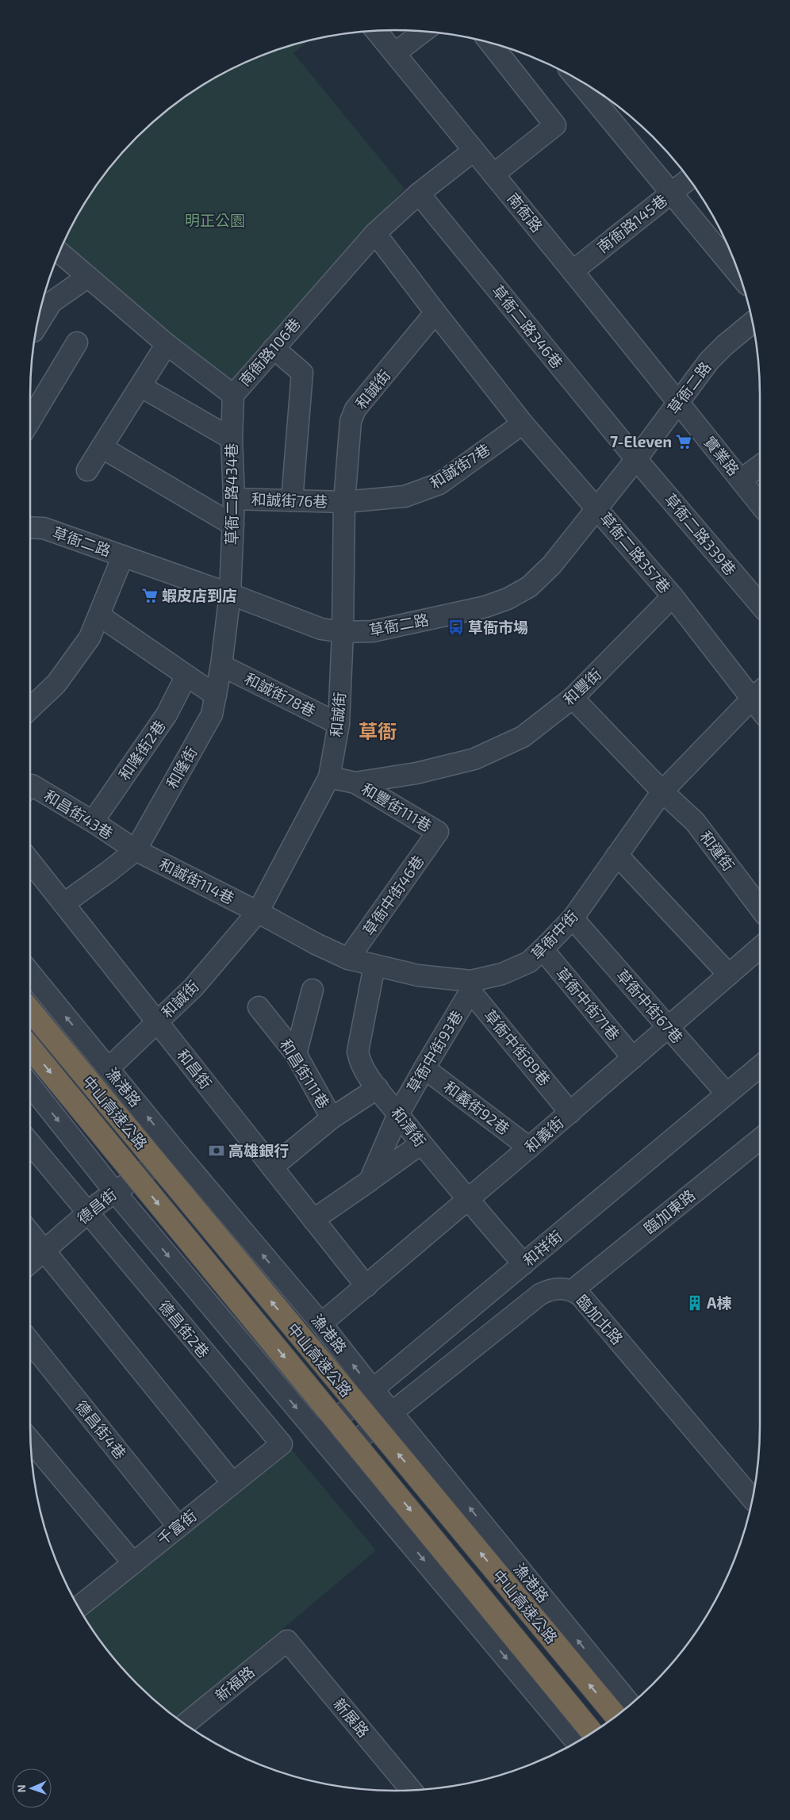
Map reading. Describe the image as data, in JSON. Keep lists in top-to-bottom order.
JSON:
{
  "streets": {
    "highway": ["中山高速公路"],
    "street": [
      "南衙路",
      "南衙路145巷",
      "草衙二路346巷",
      "南衙路106巷",
      "草衙二路",
      "和誠街",
      "實業路",
      "和誠街7巷",
      "草衙二路434巷",
      "和誠街76巷",
      "草衙二路339巷",
      "草衙二路357巷",
      "和豐街",
      "和誠街78巷",
      "和隆街2巷",
      "和隆街",
      "和豐街111巷",
      "和昌街43巷",
      "和運街",
      "和誠街114巷",
      "草衙中街46巷",
      "草衙中街",
      "草衙中街71巷",
      "草衙中街67巷",
      "草衙中街89巷",
      "草衙中街93巷",
      "和昌街",
      "和昌街111巷",
      "漁港路",
      "和義街92巷",
      "和清街",
      "和義街",
      "德昌街",
      "臨加東路",
      "和祥街",
      "臨加北路",
      "德昌街2巷",
      "德昌街4巷",
      "千富街",
      "新福路",
      "新展路"
    ]
  },
  "crossings": [
    ["南衙路", "南衙路145巷"],
    ["南衙路", "南衙路106巷"],
    ["南衙路", "草衙二路"],
    ["南衙路", "實業路"],
    ["草衙二路346巷", "南衙路106巷"],
    ["草衙二路346巷", "草衙二路"],
    ["草衙二路346巷", "草衙二路339巷"],
    ["南衙路106巷", "草衙二路434巷"],
    ["草衙二路", "和誠街"],
    ["草衙二路", "實業路"],
    ["草衙二路", "草衙二路434巷"],
    ["草衙二路", "草衙二路339巷"],
    ["草衙二路", "草衙二路357巷"],
    ["草衙二路", "和隆街"],
    ["和誠街", "和誠街7巷"],
    ["和誠街", "和誠街76巷"],
    ["和誠街", "和豐街"],
    ["和誠街", "和誠街78巷"],
    ["和誠街", "和誠街114巷"],
    ["和誠街", "草衙中街"],
    ["和誠街", "和昌街"],
    ["和誠街", "漁港路"],
    ["和誠街7巷", "和誠街76巷"],
    ["草衙二路434巷", "和誠街76巷"],
    ["草衙二路434巷", "和隆街"],
    ["草衙二路357巷", "和豐街"],
    ["和豐街", "和豐街111巷"],
    ["和豐街", "和運街"],
    ["和誠街78巷", "和隆街"],
    ["和隆街2巷", "和昌街43巷"],
    ["和隆街", "和昌街43巷"],
    ["和隆街", "和誠街114巷"],
    ["和隆街", "和昌街"],
    ["和豐街111巷", "草衙中街46巷"],
    ["和昌街43巷", "和誠街114巷"],
    ["和運街", "草衙中街"],
    ["和誠街114巷", "草衙中街"],
    ["草衙中街46巷", "草衙中街"],
    ["草衙中街", "草衙中街71巷"],
    ["草衙中街", "草衙中街67巷"],
    ["草衙中街", "草衙中街89巷"],
    ["草衙中街", "草衙中街93巷"],
    ["草衙中街", "和清街"],
    ["草衙中街71巷", "和義街"],
    ["草衙中街67巷", "和義街"],
    ["草衙中街67巷", "和祥街"],
    ["草衙中街89巷", "草衙中街93巷"],
    ["草衙中街89巷", "和義街"],
    ["草衙中街93巷", "和義街92巷"],
    ["草衙中街93巷", "和清街"],
    ["和昌街", "和昌街111巷"],
    ["和昌街", "和義街"],
    ["漁港路", "和義街"],
    ["漁港路", "德昌街"],
    ["漁港路", "和祥街"],
    ["漁港路", "臨加北路"],
    ["和義街92巷", "和義街"],
    ["和清街", "和義街"],
    ["和清街", "和祥街"],
    ["德昌街", "德昌街2巷"],
    ["臨加東路", "臨加北路"],
    ["德昌街2巷", "千富街"],
    ["德昌街4巷", "千富街"],
    ["新福路", "新展路"]
  ],
  "districts": ["草衙"],
  "parks": ["明正公園"],
  "places": {
    "supermarket": ["7-Eleven", "蝦皮店到店"],
    "bus stop": ["草衙市場"],
    "bank": ["高雄銀行"],
    "building": ["A棟"]
  },
  "north": "left"
}
